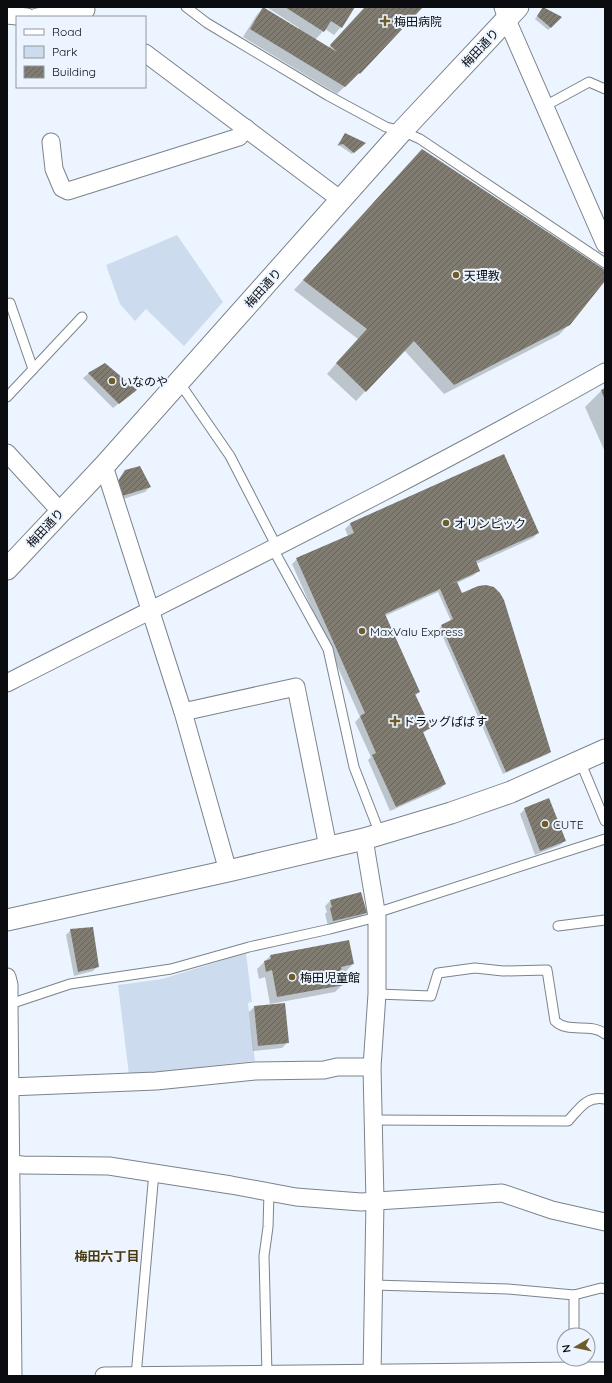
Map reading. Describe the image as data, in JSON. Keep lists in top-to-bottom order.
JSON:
{
  "streets": {
    "street": ["梅田通り"]
  },
  "districts": ["梅田六丁目"],
  "places": {
    "health": ["梅田病院", "ドラッグぱぱす"],
    "other": [
      "天理教",
      "いなのや",
      "オリンピック",
      "MaxValu Express",
      "CUTE",
      "梅田児童館"
    ]
  },
  "legend": ["Road", "Park", "Building"],
  "north": "left"
}
